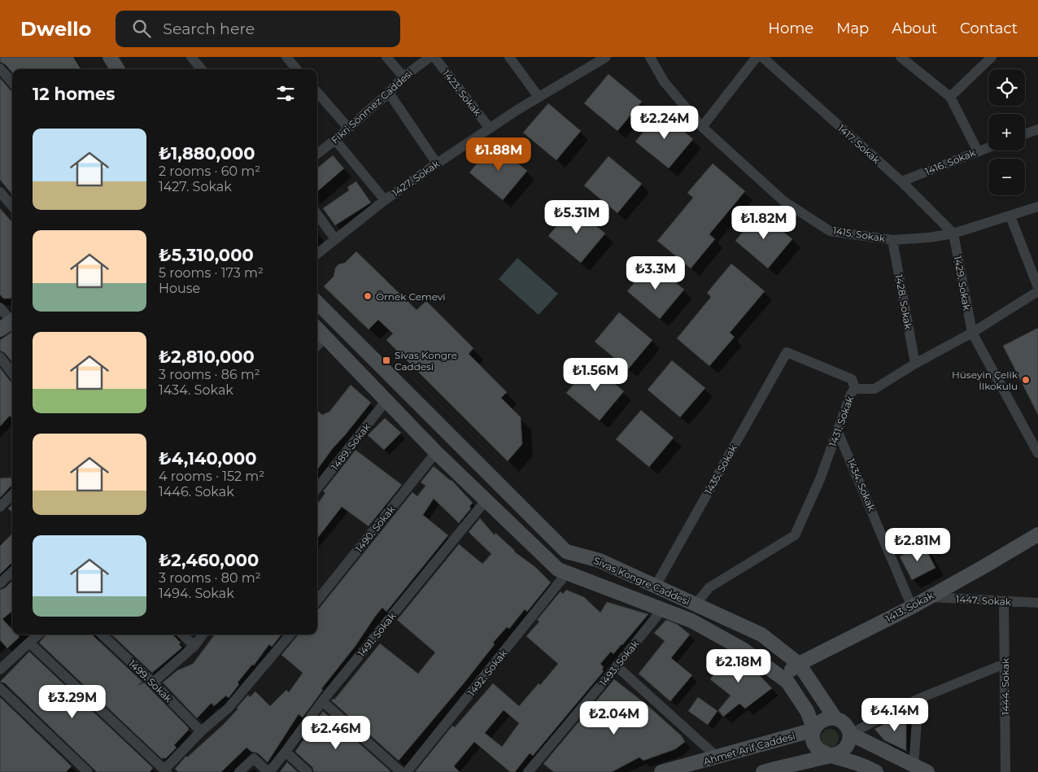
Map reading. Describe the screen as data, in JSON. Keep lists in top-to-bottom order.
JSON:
{
  "streets": {
    "main road": ["Sivas Kongre Caddesi", "1413. Sokak", "Ahmet Arif Caddesi"],
    "street": [
      "1423. Sokak",
      "Fikri Sönmez Caddesi",
      "1417. Sokak",
      "1416. Sokak",
      "1427. Sokak",
      "1415. Sokak",
      "1429. Sokak",
      "1428. Sokak",
      "1431. Sokak",
      "1489. Sokak",
      "1435. Sokak",
      "1434. Sokak",
      "1490. Sokak",
      "1447. Sokak",
      "1491. Sokak",
      "1493. Sokak",
      "1492. Sokak",
      "1499. Sokak",
      "1444. Sokak"
    ]
  },
  "crossings": [
    ["1423. Sokak", "1427. Sokak"],
    ["1417. Sokak", "1416. Sokak"],
    ["1417. Sokak", "1415. Sokak"],
    ["1417. Sokak", "1429. Sokak"],
    ["1415. Sokak", "1429. Sokak"],
    ["1415. Sokak", "1428. Sokak"],
    ["1429. Sokak", "1431. Sokak"],
    ["1428. Sokak", "1431. Sokak"],
    ["1431. Sokak", "1435. Sokak"],
    ["1431. Sokak", "1434. Sokak"],
    ["1431. Sokak", "Sivas Kongre Caddesi"],
    ["1489. Sokak", "Sivas Kongre Caddesi"],
    ["1435. Sokak", "Sivas Kongre Caddesi"],
    ["1434. Sokak", "1413. Sokak"],
    ["1490. Sokak", "Sivas Kongre Caddesi"],
    ["Sivas Kongre Caddesi", "1413. Sokak"],
    ["Sivas Kongre Caddesi", "1491. Sokak"],
    ["Sivas Kongre Caddesi", "1493. Sokak"],
    ["Sivas Kongre Caddesi", "1492. Sokak"],
    ["Sivas Kongre Caddesi", "Ahmet Arif Caddesi"],
    ["1447. Sokak", "1413. Sokak"],
    ["1447. Sokak", "1444. Sokak"]
  ],
  "places": {
    "other": ["Örnek Cemevi", "Hüseyin Çelik İlkokulu"],
    "transit": ["Sivas Kongre Caddesi"]
  },
  "page": {
    "header": "Dwello",
    "search": "Search here",
    "nav": [
      "Home",
      "Map",
      "About",
      "Contact"
    ],
    "map_buttons": ["+", "−"],
    "heading": "12 homes",
    "price": [
      "₺2.24M",
      "₺1.88M",
      "₺5.31M",
      "₺1.82M",
      "₺3.3M",
      "₺1.56M",
      "₺2.81M",
      "₺2.18M",
      "₺3.29M",
      "₺4.14M",
      "₺2.04M",
      "₺2.46M"
    ],
    "list": [
      {
        "name": "₺1,880,000",
        "note": "2 rooms · 60 m² · 1427. Sokak"
      },
      {
        "name": "₺5,310,000",
        "note": "5 rooms · 173 m² · House"
      },
      {
        "name": "₺2,810,000",
        "note": "3 rooms · 86 m² · 1434. Sokak"
      },
      {
        "name": "₺4,140,000",
        "note": "4 rooms · 152 m² · 1446. Sokak"
      },
      {
        "name": "₺2,460,000",
        "note": "3 rooms · 80 m² · 1494. Sokak"
      }
    ]
  }
}
